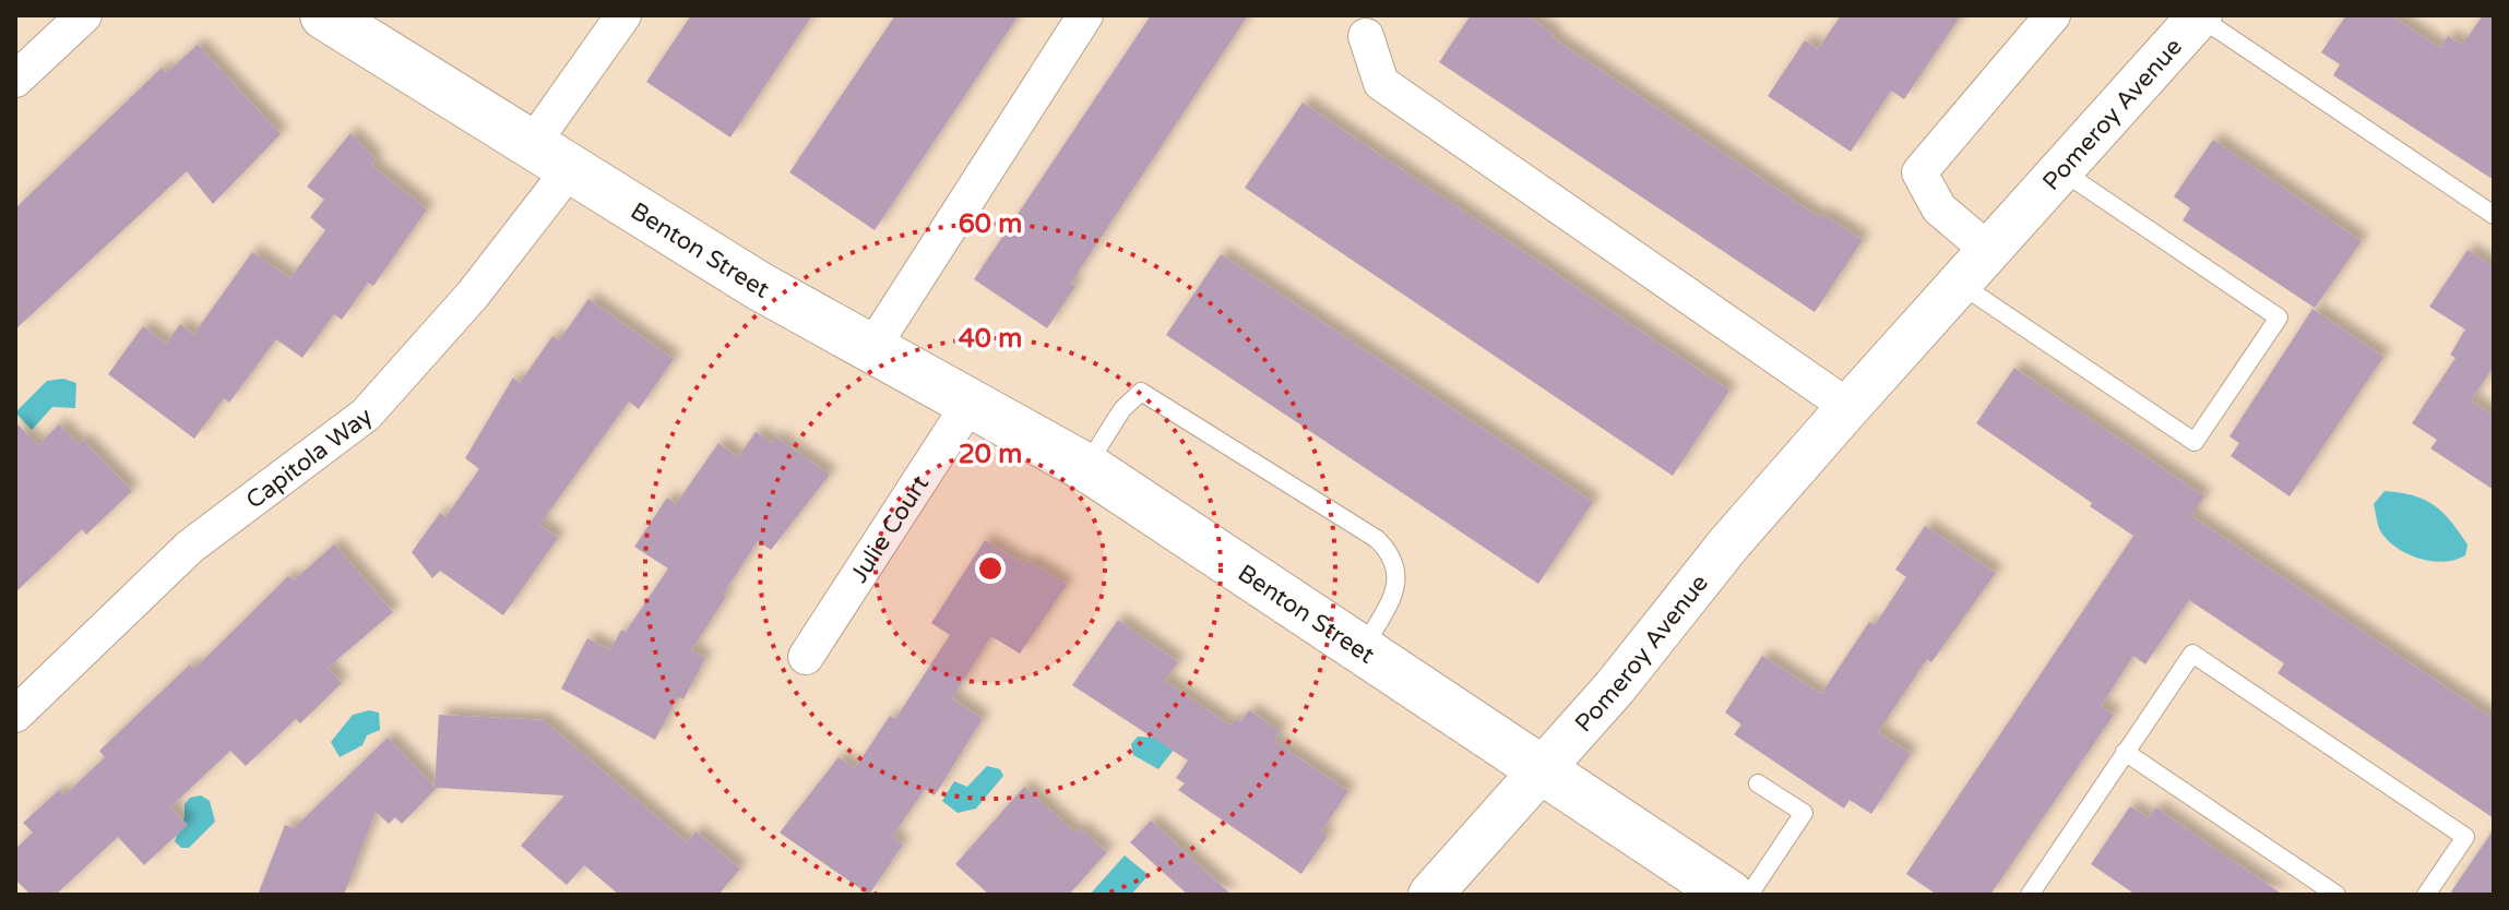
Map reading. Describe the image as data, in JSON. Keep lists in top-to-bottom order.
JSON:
{
  "streets": {
    "main road": ["Benton Street"],
    "street": ["Pomeroy Avenue", "Capitola Way", "Julie Court"]
  },
  "crossings": [
    ["Pomeroy Avenue", "Benton Street"],
    ["Benton Street", "Capitola Way"],
    ["Benton Street", "Julie Court"]
  ],
  "rings": ["60 m", "40 m", "20 m"]
}
